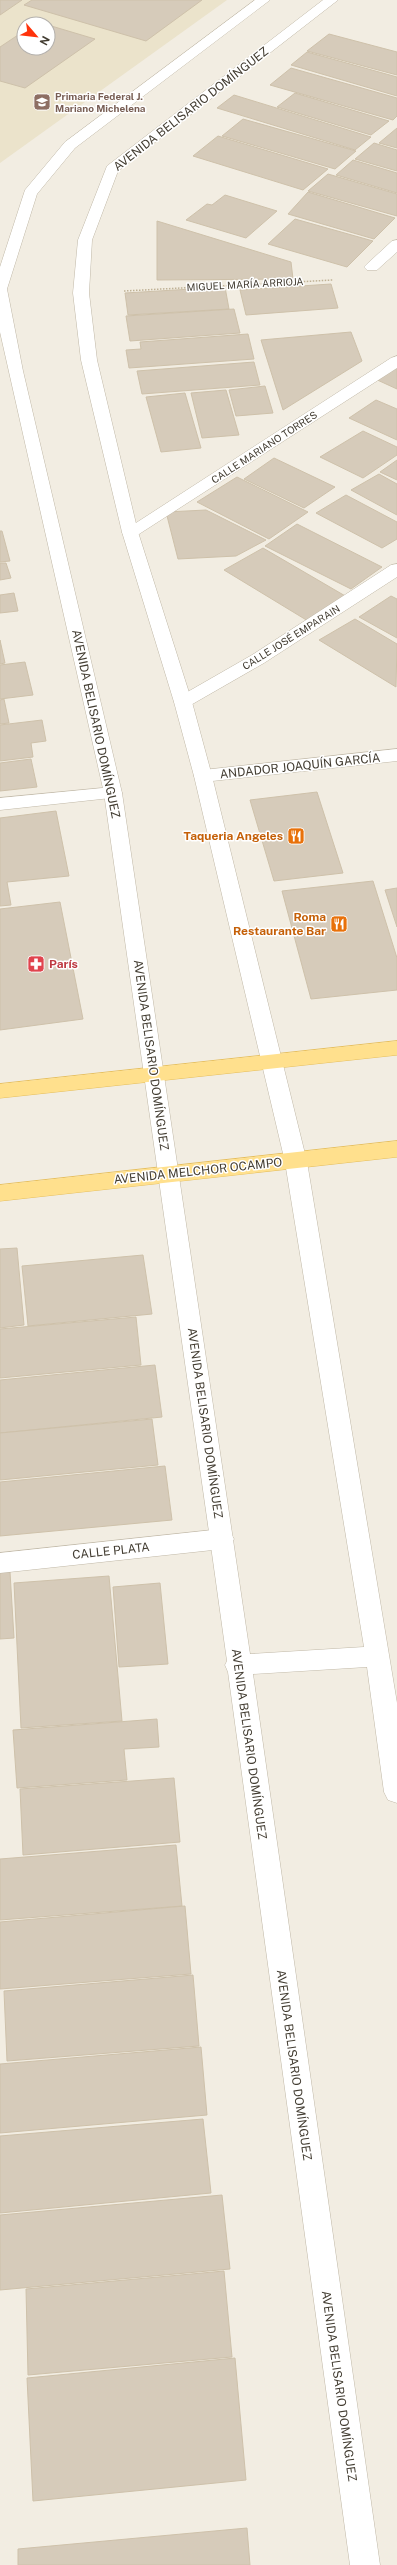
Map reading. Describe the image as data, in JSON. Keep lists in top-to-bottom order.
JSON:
{
  "streets": {
    "main road": ["AVENIDA MELCHOR OCAMPO"],
    "street": [
      "AVENIDA BELISARIO DOMÍNGUEZ",
      "CALLE MARIANO TORRES",
      "CALLE JOSÉ EMPARAIN",
      "ANDADOR JOAQUÍN GARCÍA",
      "CALLE PLATA"
    ],
    "path": ["MIGUEL MARÍA ARRIOJA"]
  },
  "crossings": [
    ["AVENIDA BELISARIO DOMÍNGUEZ", "MIGUEL MARÍA ARRIOJA"],
    ["AVENIDA BELISARIO DOMÍNGUEZ", "CALLE MARIANO TORRES"],
    ["AVENIDA BELISARIO DOMÍNGUEZ", "CALLE JOSÉ EMPARAIN"],
    ["AVENIDA BELISARIO DOMÍNGUEZ", "ANDADOR JOAQUÍN GARCÍA"],
    ["AVENIDA BELISARIO DOMÍNGUEZ", "AVENIDA MELCHOR OCAMPO"],
    ["AVENIDA BELISARIO DOMÍNGUEZ", "CALLE PLATA"]
  ],
  "places": {
    "school or university": ["Primaria Federal J. Mariano Michelena"],
    "restaurant": ["Taqueria Angeles", "Roma Restaurante Bar"],
    "pharmacy": ["París"]
  },
  "north": "bottom right"
}
